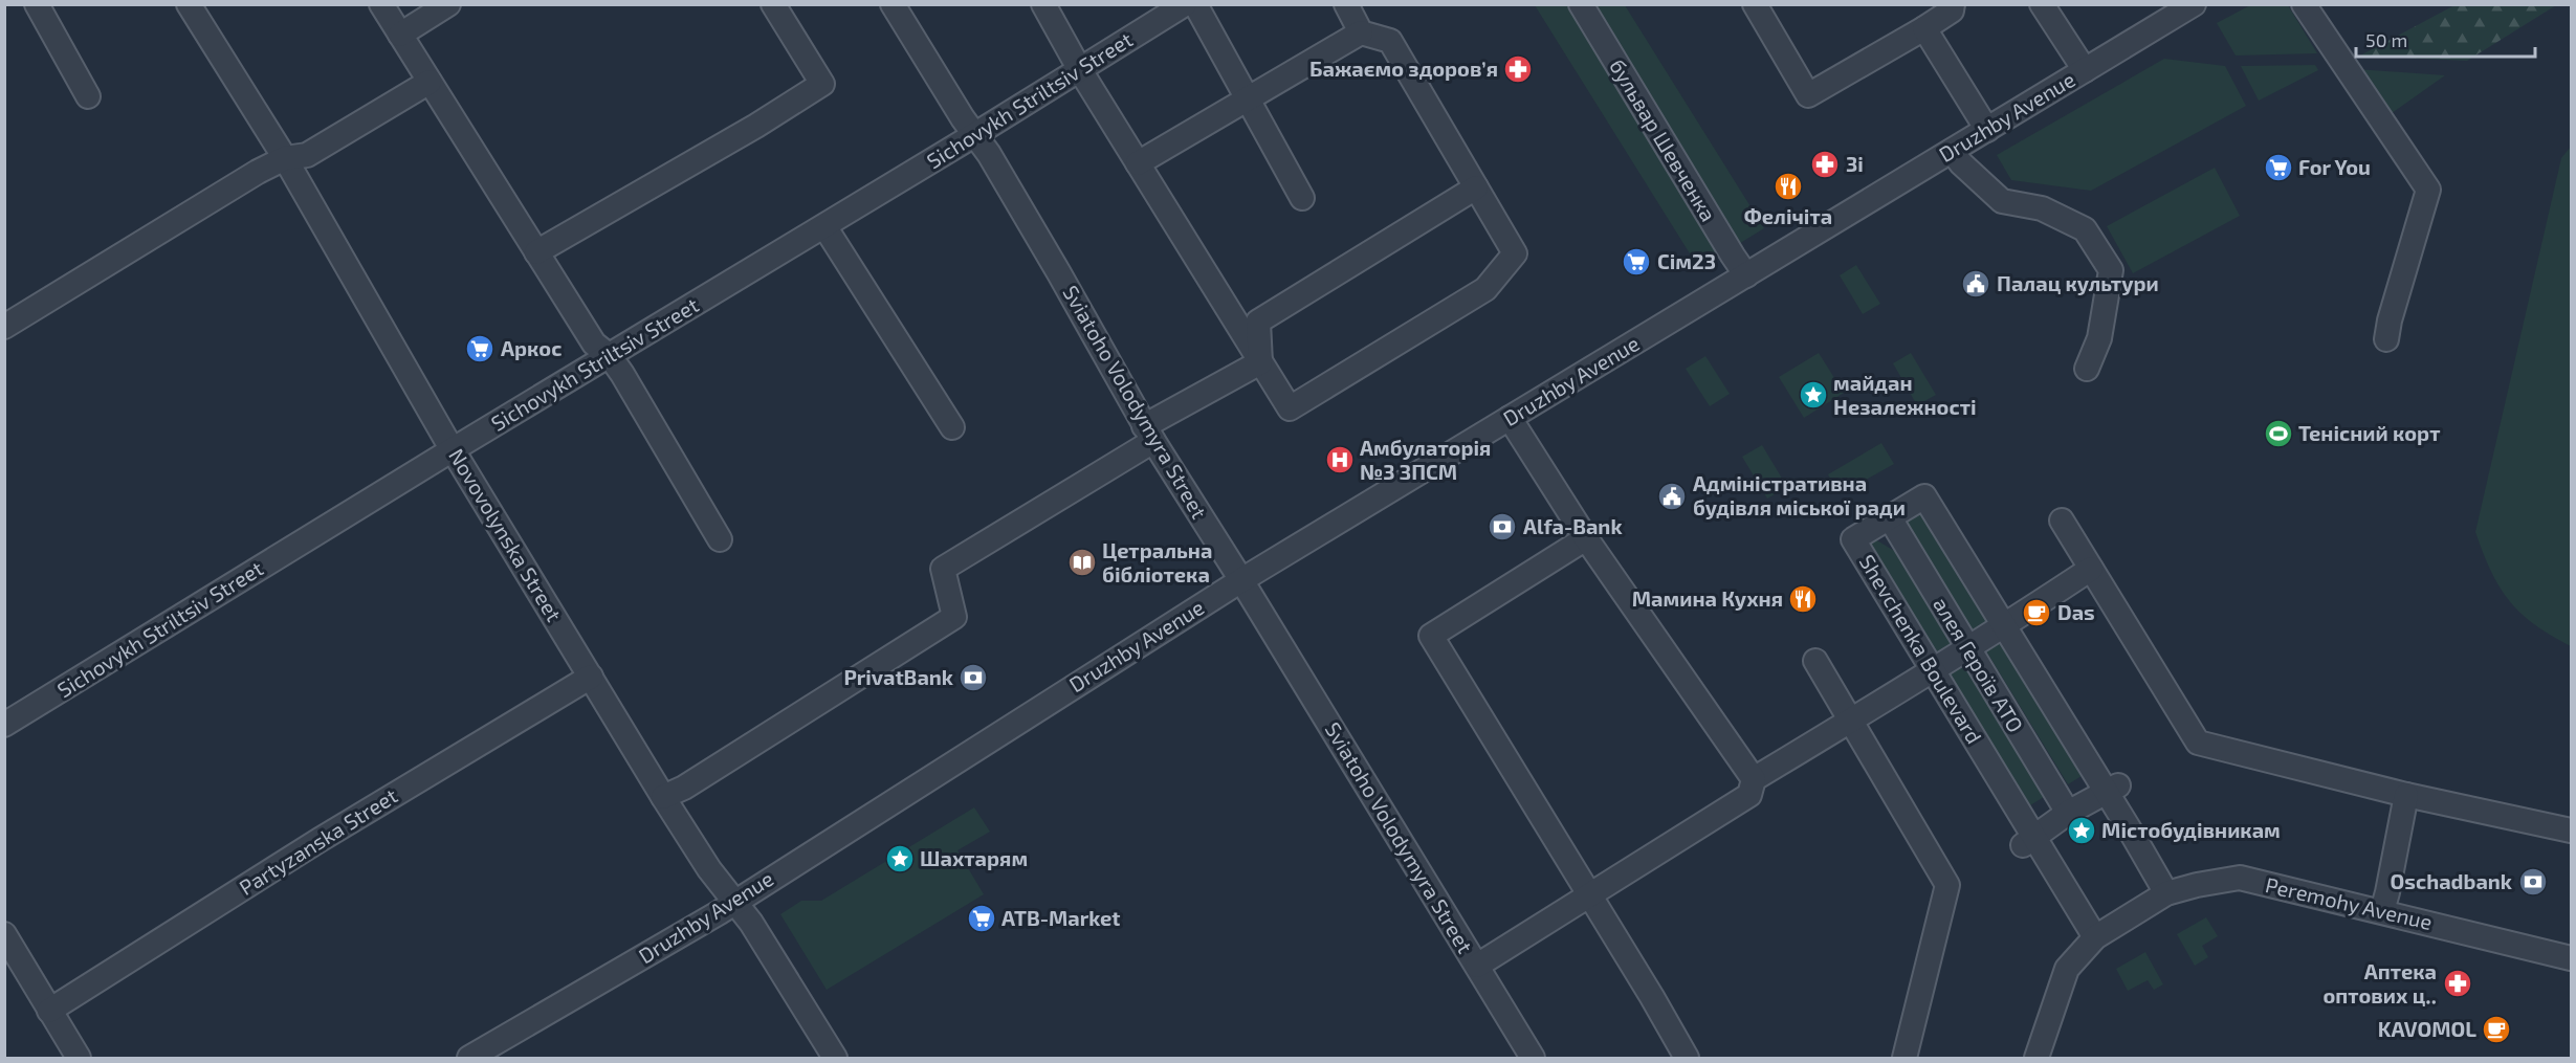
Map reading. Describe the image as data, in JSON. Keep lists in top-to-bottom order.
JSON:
{
  "streets": {
    "street": [
      "Sichovykh Striltsiv Street",
      "Druzhby Avenue",
      "бульвар Шевченка",
      "Sviatoho Volodymyra Street",
      "Novovolynska Street",
      "Shevchenka Boulevard",
      "алея Героїв АТО",
      "Partyzanska Street",
      "Peremohy Avenue"
    ]
  },
  "crossings": [
    ["Sichovykh Striltsiv Street", "Sviatoho Volodymyra Street"],
    ["Sichovykh Striltsiv Street", "Novovolynska Street"],
    ["Druzhby Avenue", "бульвар Шевченка"],
    ["Druzhby Avenue", "Sviatoho Volodymyra Street"],
    ["Druzhby Avenue", "Novovolynska Street"],
    ["Novovolynska Street", "Partyzanska Street"],
    ["Shevchenka Boulevard", "алея Героїв АТО"],
    ["Shevchenka Boulevard", "Peremohy Avenue"]
  ],
  "places": {
    "pharmacy": ["Бажаємо здоровʼя", "3i", "Аптека оптових ц‥"],
    "supermarket": [
      "For You",
      "Сім23",
      "Аркос",
      "ATB-Market"
    ],
    "restaurant": ["Фелічіта", "Мамина Кухня"],
    "public building": ["Палац культури", "Адміністративна будівля міської ради"],
    "place": ["майдан Незалежності", "Містобудівникам", "Шахтарям"],
    "sports": ["Тенісний корт"],
    "hospital": ["Амбулаторія №3 ЗПСМ"],
    "bank": ["Alfa-Bank", "PrivatBank", "Oschadbank"],
    "library": ["Цетральна бібліотека"],
    "cafe": ["Das", "KAVOMOL"]
  },
  "scale_bar": "50 m"
}
